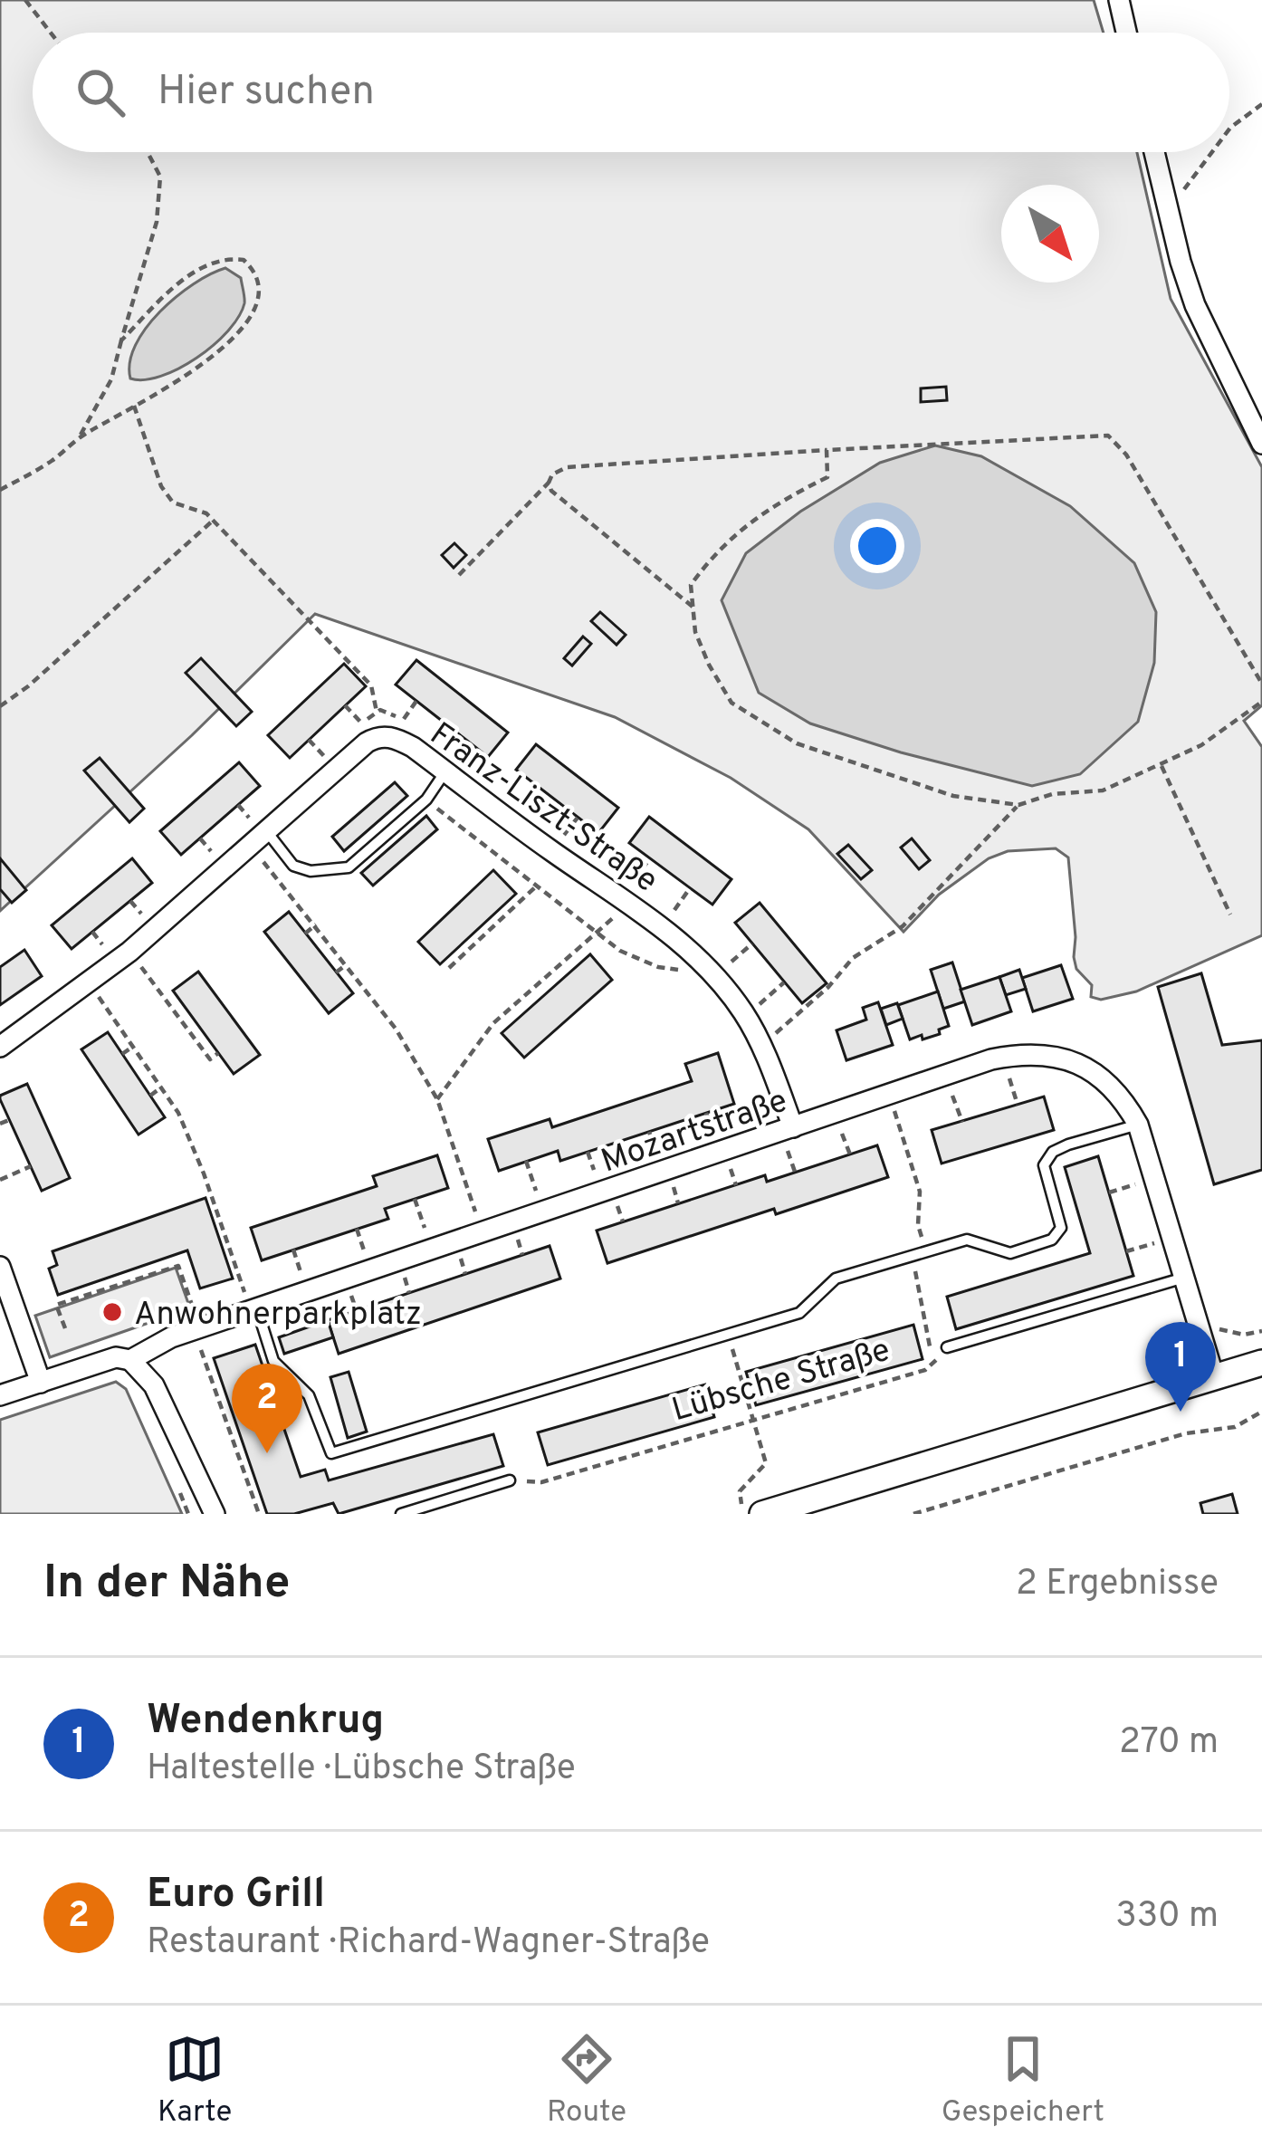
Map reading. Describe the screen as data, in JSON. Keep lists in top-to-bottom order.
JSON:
{
  "streets": {
    "street": ["Franz-Liszt-Straße", "Mozartstraße"],
    "path": ["Lübsche Straße"]
  },
  "crossings": [
    ["Franz-Liszt-Straße", "Mozartstraße"]
  ],
  "places": ["Anwohnerparkplatz"],
  "north": "bottom right",
  "page": {
    "search": "Hier suchen",
    "pins": ["1", "2"],
    "heading": ["In der Nähe", "2 Ergebnisse"],
    "list": [
      {
        "mark": "1",
        "name": "Wendenkrug",
        "note": "Haltestelle · Lübsche Straße",
        "value": "270 m"
      },
      {
        "mark": "2",
        "name": "Euro Grill",
        "note": "Restaurant · Richard-Wagner-Straße",
        "value": "330 m"
      }
    ],
    "nav": ["Karte", "Route", "Gespeichert"]
  }
}
